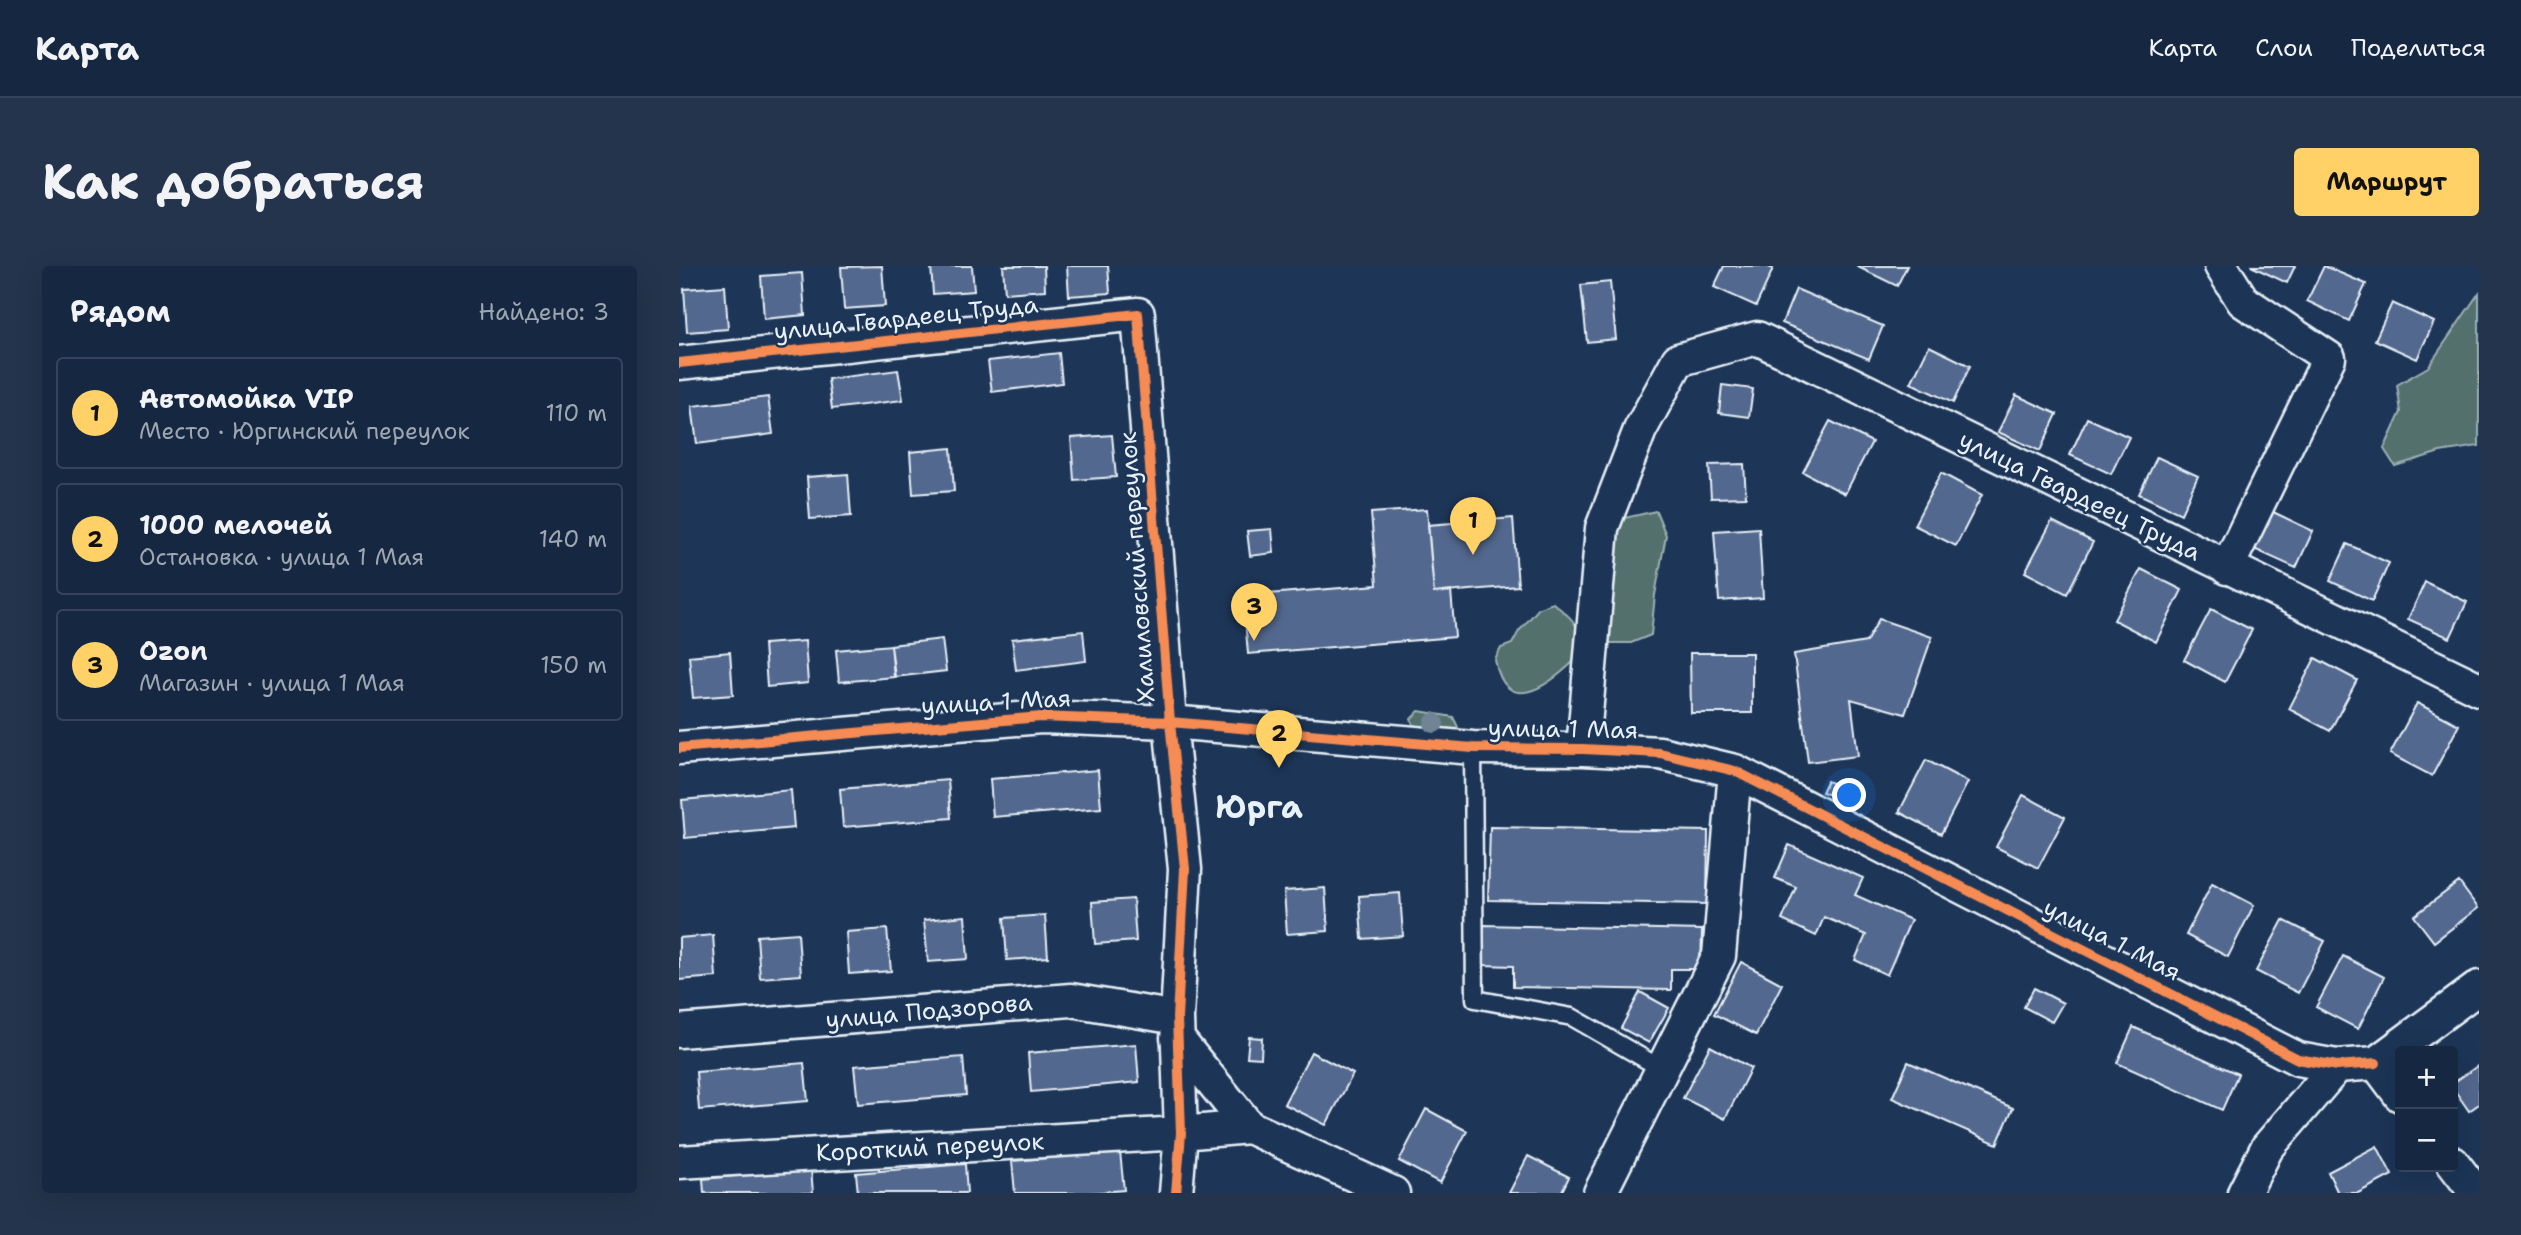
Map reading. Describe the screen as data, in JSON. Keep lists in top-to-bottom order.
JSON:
{
  "streets": {
    "street": [
      "улица Гвардеец Труда",
      "Халиловский переулок",
      "улица 1 Мая",
      "улица Подзорова",
      "Короткий переулок"
    ]
  },
  "crossings": [
    ["улица Гвардеец Труда", "Халиловский переулок"],
    ["улица Гвардеец Труда", "улица 1 Мая"],
    ["Халиловский переулок", "улица 1 Мая"],
    ["Халиловский переулок", "улица Подзорова"],
    ["Халиловский переулок", "Короткий переулок"]
  ],
  "districts": ["Юрга"],
  "page": {
    "header": "Карта",
    "nav": ["Карта", "Слои", "Поделиться"],
    "buttons": "Маршрут",
    "title": "Как добраться",
    "heading": ["Рядом", "Найдено: 3"],
    "list": [
      {
        "mark": "1",
        "name": "Автомойка VIP",
        "note": "Место · Юргинский переулок",
        "value": "110 m"
      },
      {
        "mark": "2",
        "name": "1000 мелочей",
        "note": "Остановка · улица 1 Мая",
        "value": "140 m"
      },
      {
        "mark": "3",
        "name": "Ozon",
        "note": "Магазин · улица 1 Мая",
        "value": "150 m"
      }
    ],
    "pins": ["1", "3", "2"],
    "map_buttons": ["+", "−"]
  }
}
